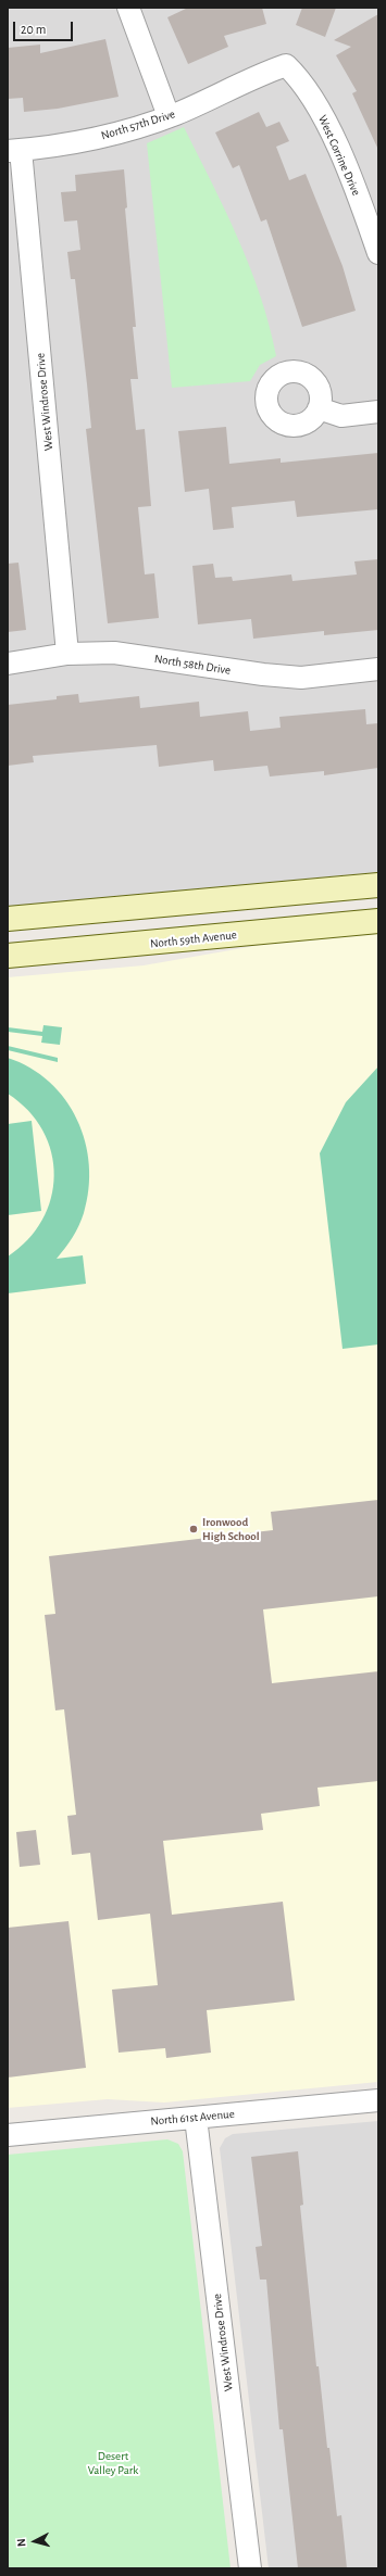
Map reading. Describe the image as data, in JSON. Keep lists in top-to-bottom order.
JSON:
{
  "streets": {
    "main road": ["North 59th Avenue"],
    "street": [
      "North 57th Drive",
      "West Corrine Drive",
      "West Windrose Drive",
      "North 58th Drive",
      "North 61st Avenue"
    ]
  },
  "crossings": [
    ["North 57th Drive", "West Corrine Drive"],
    ["North 57th Drive", "West Windrose Drive"],
    ["West Windrose Drive", "North 58th Drive"],
    ["West Windrose Drive", "North 61st Avenue"]
  ],
  "parks": ["Desert Valley Park"],
  "places": ["Ironwood High School"],
  "scale_bar": "20 m",
  "north": "left"
}
